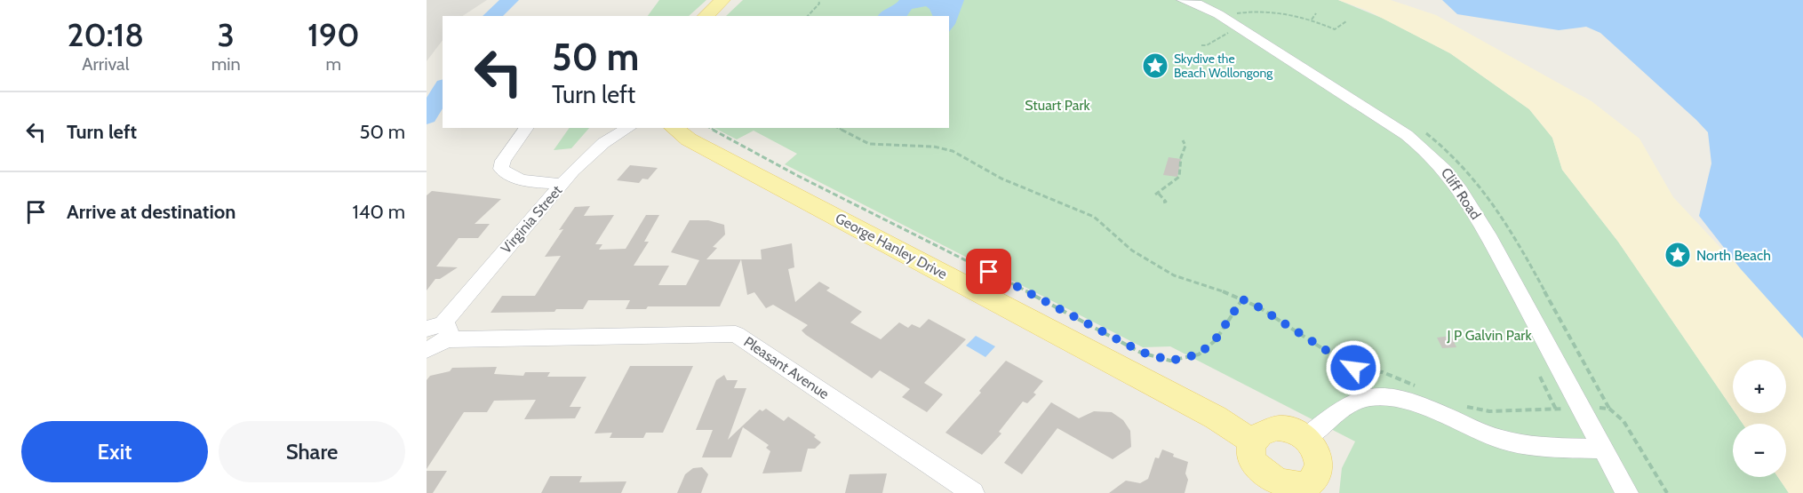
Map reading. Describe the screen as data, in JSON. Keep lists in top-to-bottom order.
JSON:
{
  "streets": {
    "main road": ["George Hanley Drive"],
    "street": ["Cliff Road", "Virginia Street", "Pleasant Avenue"]
  },
  "crossings": [
    ["Virginia Street", "Pleasant Avenue"]
  ],
  "parks": ["Stuart Park", "J P Galvin Park"],
  "places": {
    "place": ["Skydive the Beach Wollongong", "North Beach"]
  },
  "page": {
    "eta": [
      "20:18",
      "Arrival",
      "3",
      "min",
      "190",
      "m"
    ],
    "turn": ["50 m", "Turn left"],
    "list": [
      {
        "name": "Turn left",
        "value": "50 m"
      },
      {
        "name": "Arrive at destination",
        "value": "140 m"
      }
    ],
    "map_buttons": ["+", "−"],
    "buttons": ["Exit", "Share"]
  }
}
